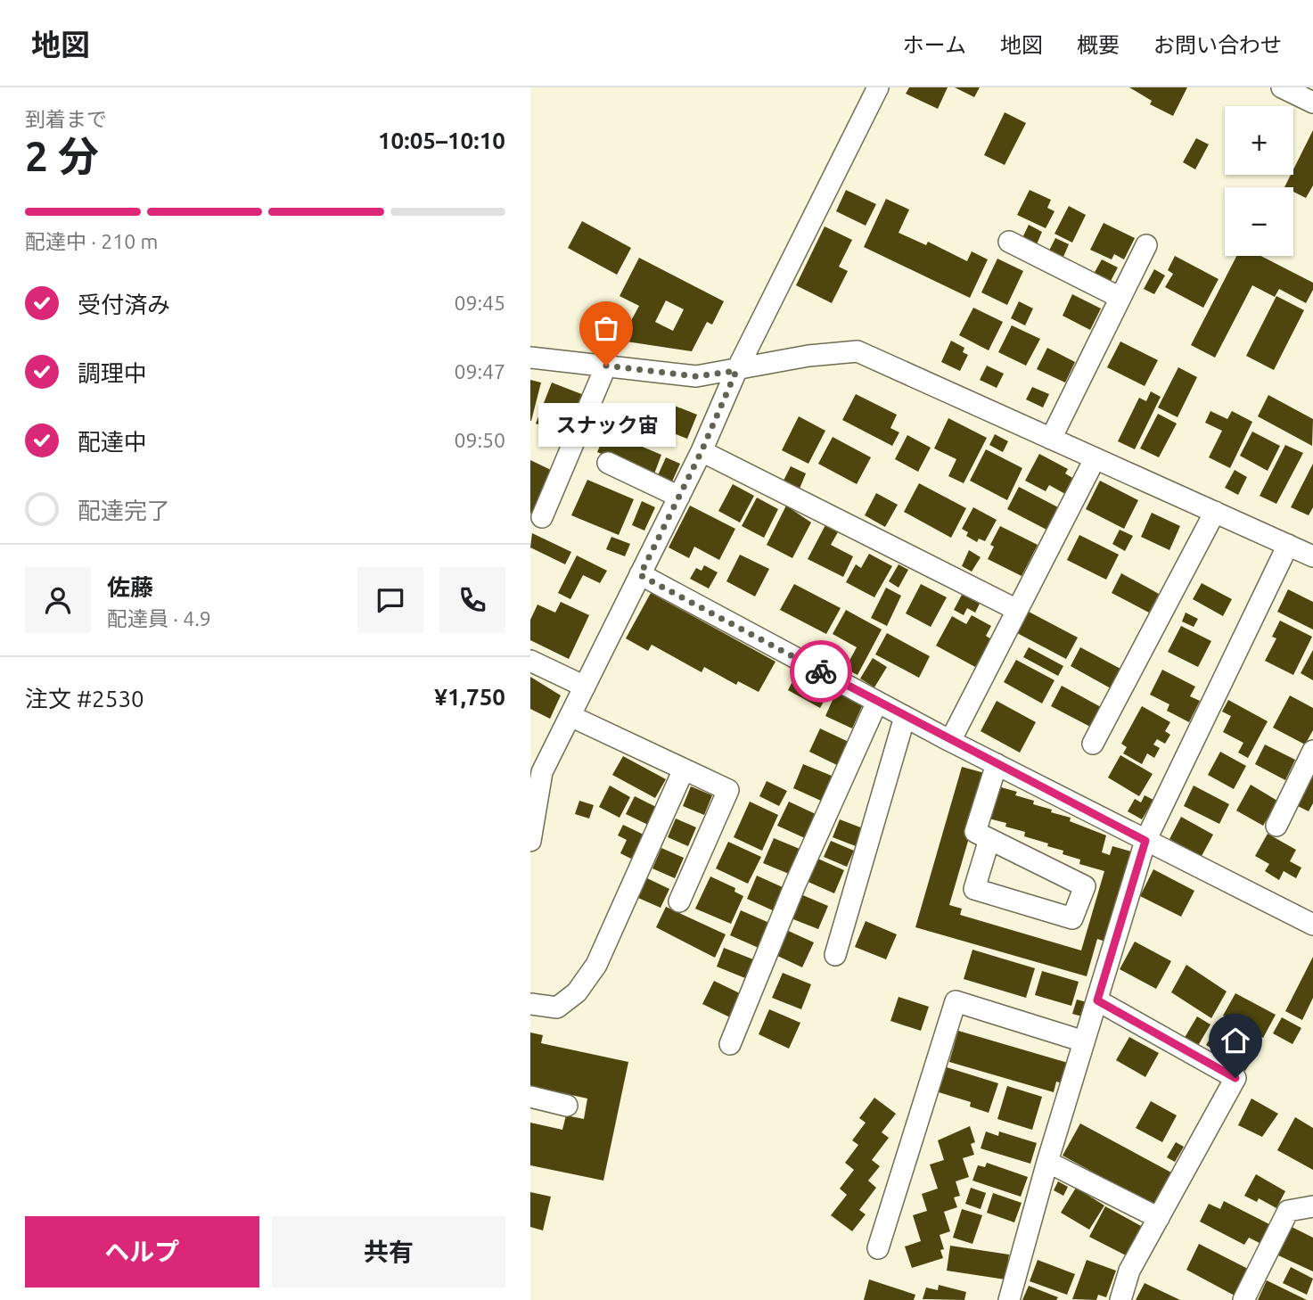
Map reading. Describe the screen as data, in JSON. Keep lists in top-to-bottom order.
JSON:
{
  "places": ["スナック宙"],
  "page": {
    "header": "地図",
    "nav": [
      "ホーム",
      "地図",
      "概要",
      "お問い合わせ"
    ],
    "heading": ["2 分", "到着まで", "10:05–10:10"],
    "panel": [
      "佐藤",
      "配達員 · 4.9",
      "注文 #2530",
      "¥1,750"
    ],
    "map_buttons": ["+", "−"],
    "bar": "配達中 · 210 m",
    "list": [
      ["受付済み", "09:45"],
      ["調理中", "09:47"],
      ["配達中", "09:50"],
      "配達完了"
    ],
    "bubble": "スナック宙",
    "buttons": ["ヘルプ", "共有"]
  }
}
